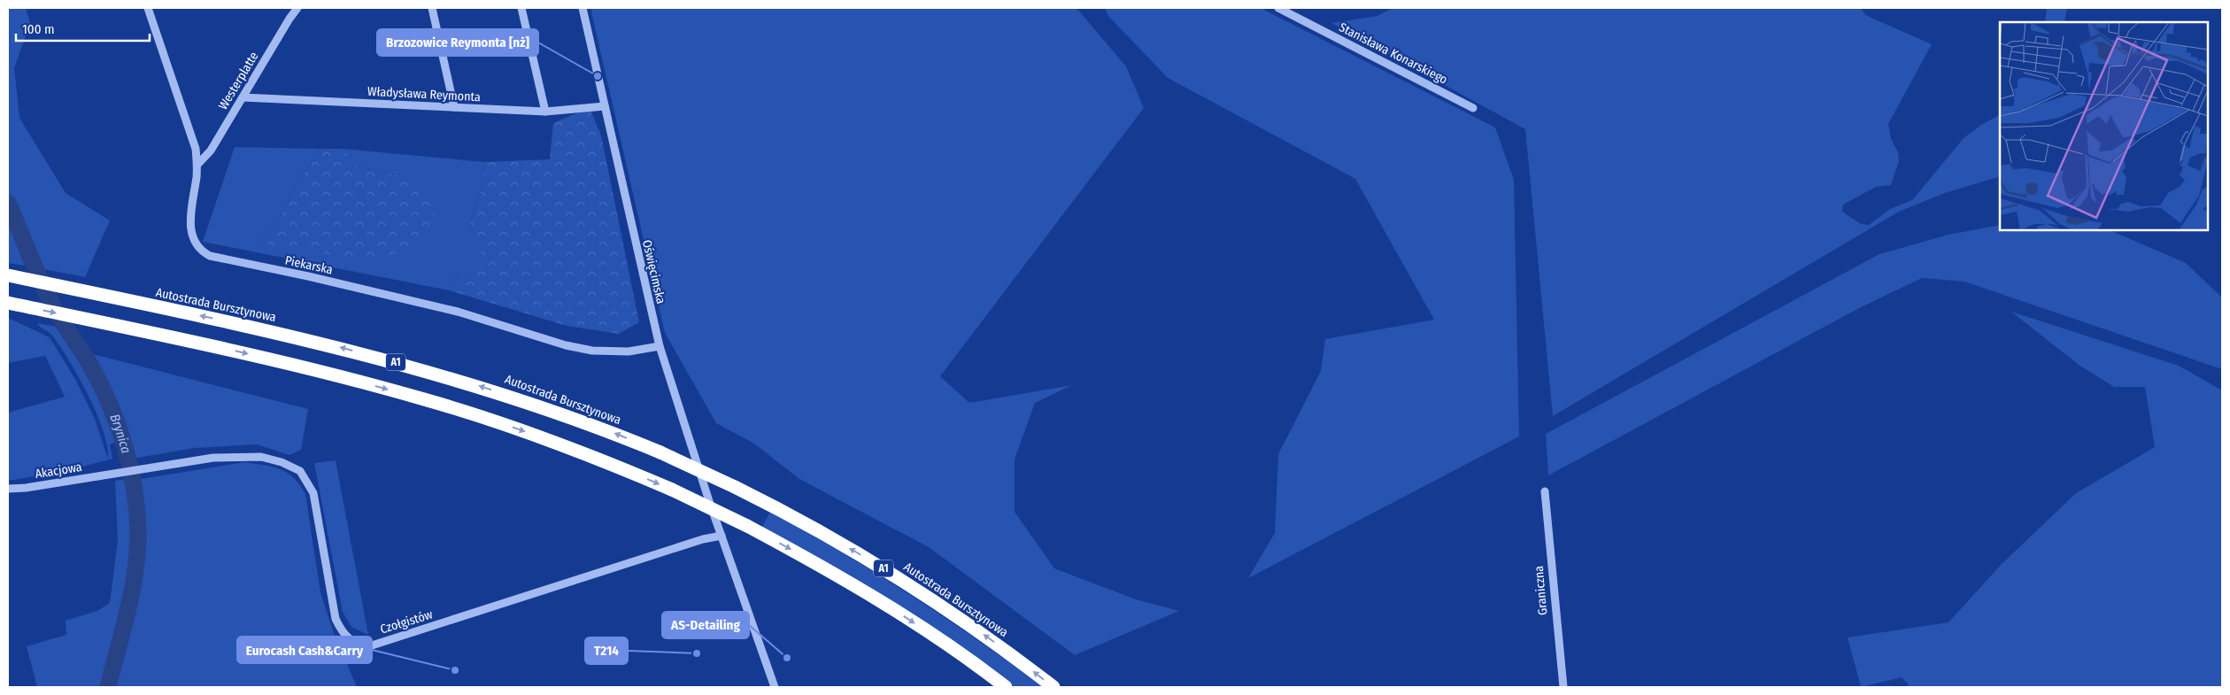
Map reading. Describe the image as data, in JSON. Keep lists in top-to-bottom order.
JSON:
{
  "streets": {
    "highway": ["Autostrada Bursztynowa", "A1"],
    "street": [
      "Stanisława Konarskiego",
      "Westerplatte",
      "Władysława Reymonta",
      "Piekarska",
      "Oświęcimska",
      "Akacjowa",
      "Graniczna",
      "Czołgistów"
    ]
  },
  "crossings": [
    ["Westerplatte", "Władysława Reymonta"],
    ["Westerplatte", "Piekarska"],
    ["Władysława Reymonta", "Oświęcimska"],
    ["Piekarska", "Oświęcimska"],
    ["Oświęcimska", "Czołgistów"],
    ["Akacjowa", "Czołgistów"]
  ],
  "water": ["Brynica"],
  "places": [
    "Brzozowice Reymonta [nż]",
    "T214",
    "AS-Detailing",
    "Eurocash Cash&Carry"
  ],
  "scale_bar": "100 m"
}
